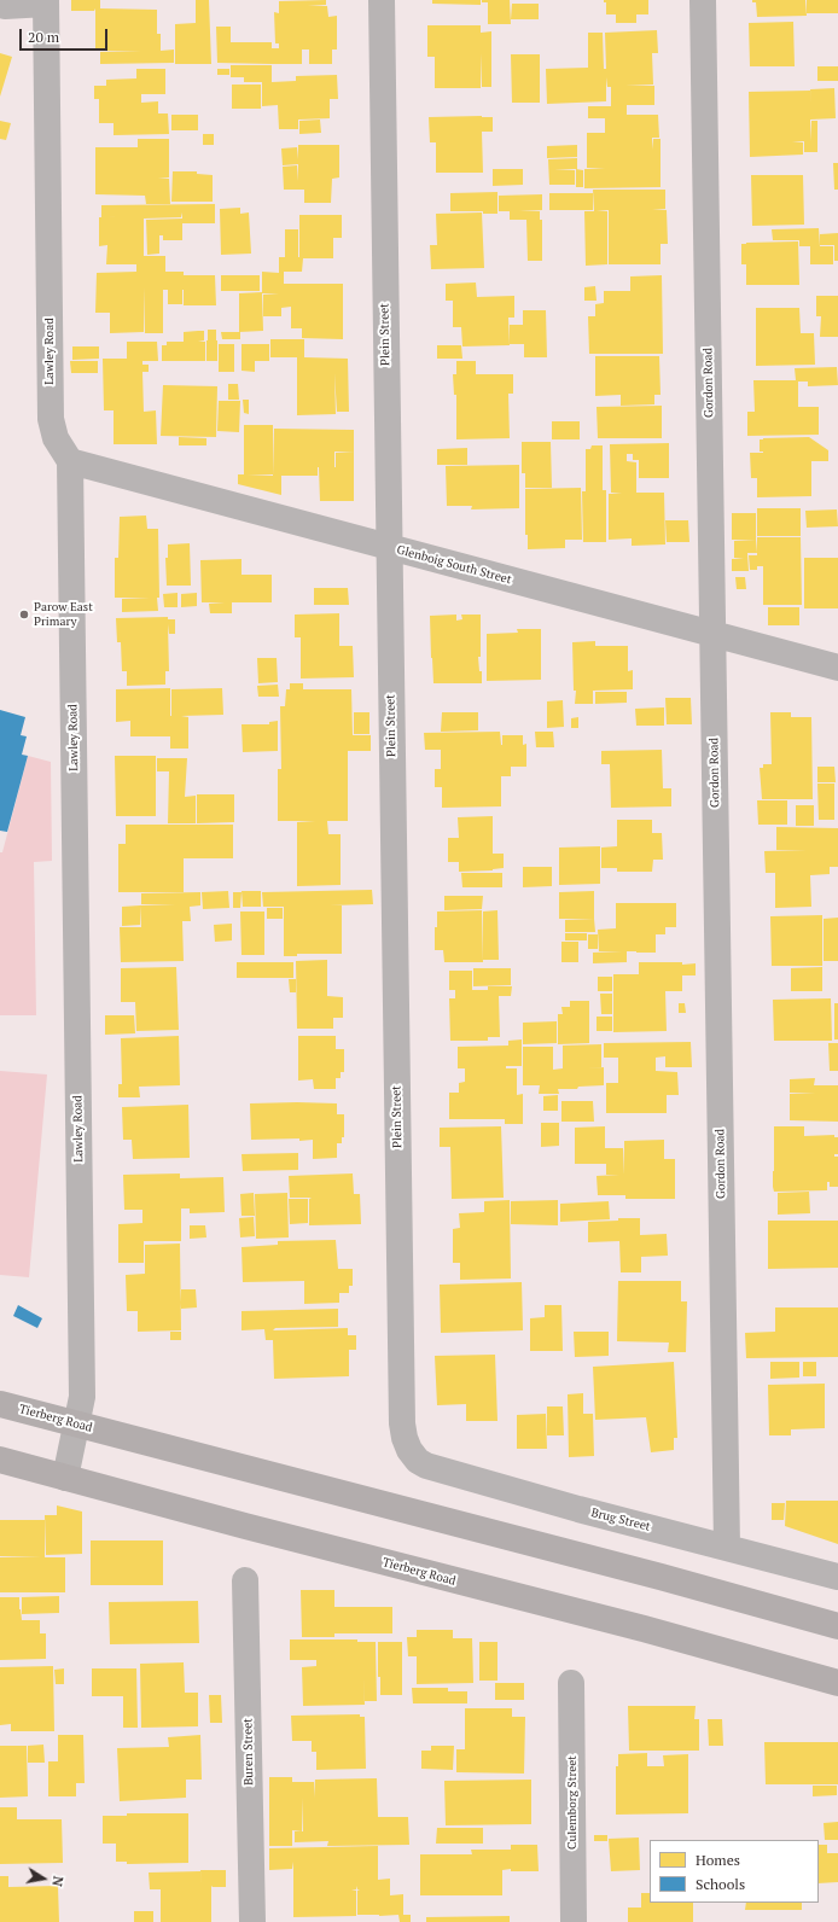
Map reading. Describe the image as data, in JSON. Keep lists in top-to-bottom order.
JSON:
{
  "streets": {
    "main road": ["Tierberg Road"],
    "street": [
      "Plein Street",
      "Lawley Road",
      "Gordon Road",
      "Glenboig South Street",
      "Brug Street",
      "Buren Street",
      "Culemborg Street"
    ]
  },
  "crossings": [
    ["Plein Street", "Glenboig South Street"],
    ["Plein Street", "Brug Street"],
    ["Lawley Road", "Glenboig South Street"],
    ["Lawley Road", "Tierberg Road"],
    ["Gordon Road", "Glenboig South Street"],
    ["Gordon Road", "Brug Street"]
  ],
  "places": ["Parow East Primary"],
  "legend": ["Homes", "Schools"],
  "scale_bar": "20 m",
  "north": "right"
}
